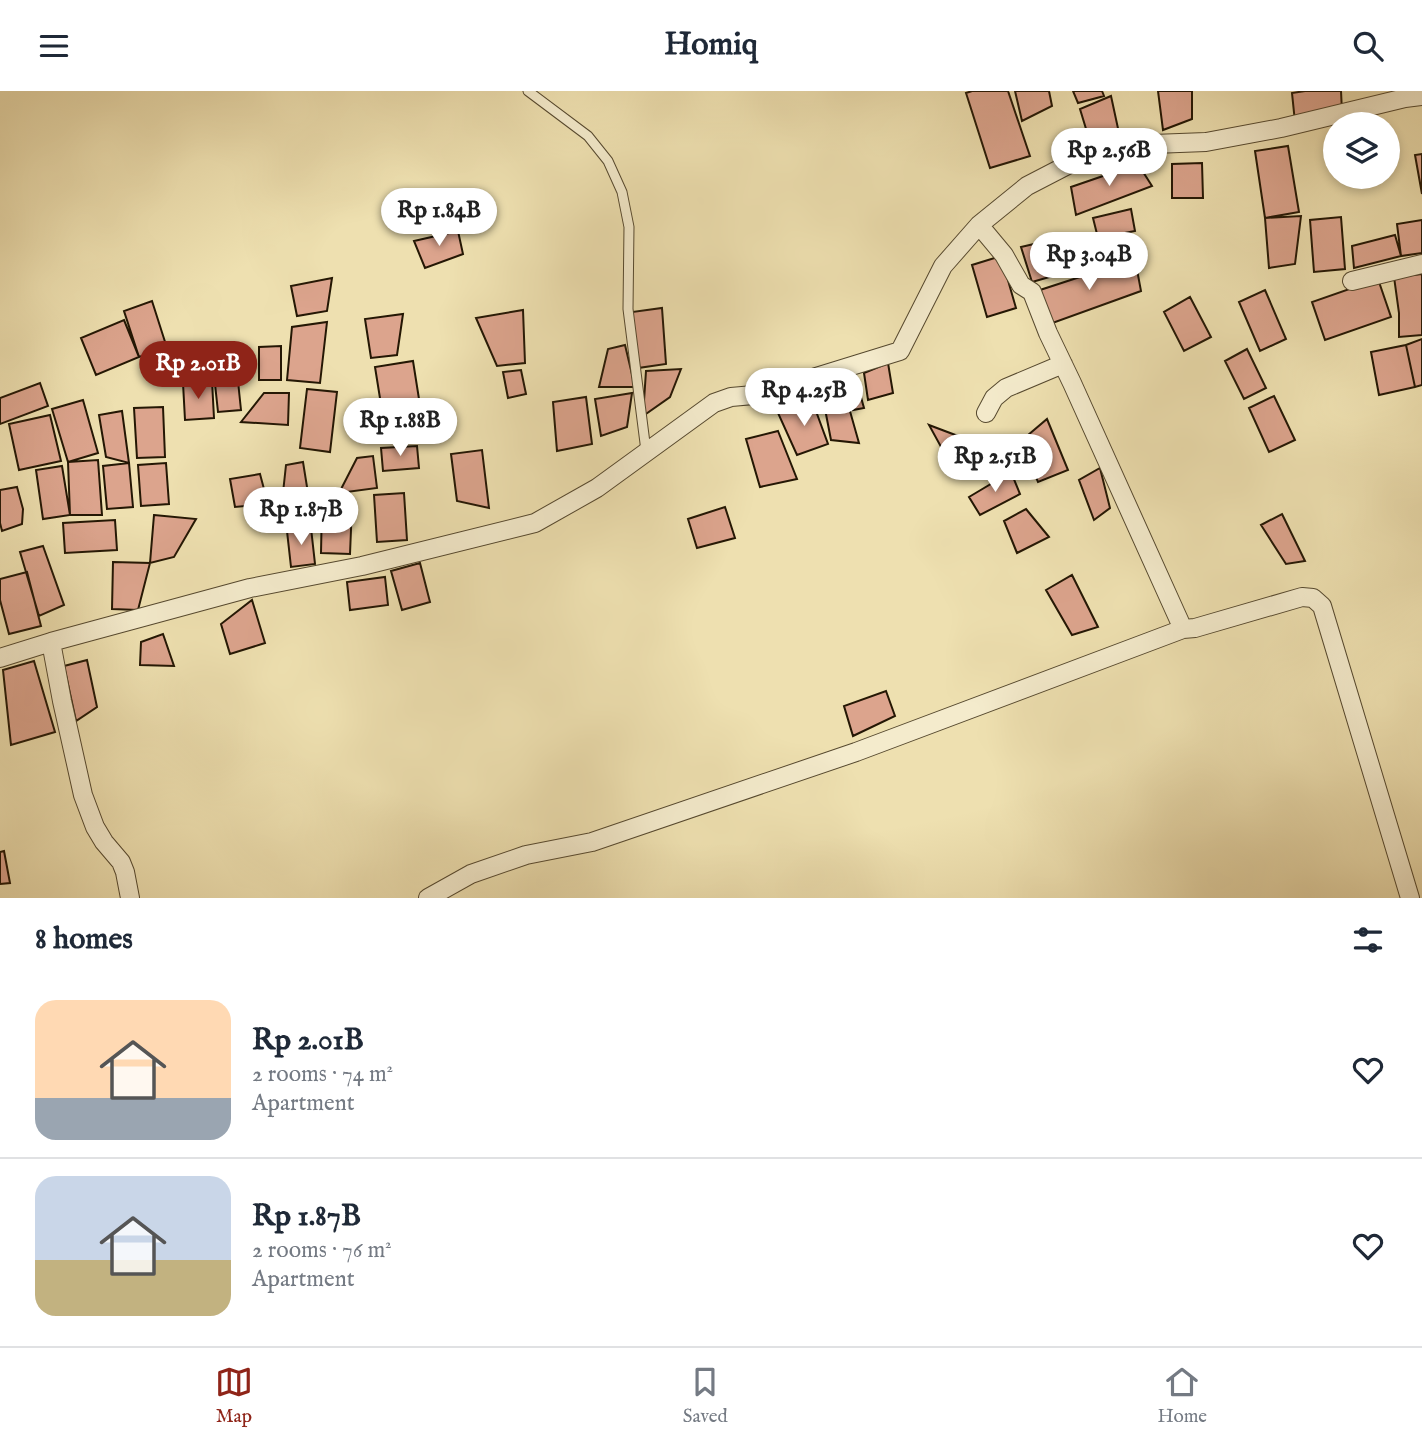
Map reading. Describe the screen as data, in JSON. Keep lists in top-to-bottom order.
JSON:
{
  "page": {
    "header": "Homiq",
    "price": [
      "Rp 2.56B",
      "Rp 1.84B",
      "Rp 3.04B",
      "Rp 2.01B",
      "Rp 4.25B",
      "Rp 1.88B",
      "Rp 2.51B",
      "Rp 1.87B"
    ],
    "heading": "8 homes",
    "list": [
      {
        "name": "Rp 2.01B",
        "note": "2 rooms · 74 m² · Apartment"
      },
      {
        "name": "Rp 1.87B",
        "note": "2 rooms · 76 m² · Apartment"
      }
    ],
    "tabs": ["Map", "Saved", "Home"]
  }
}
